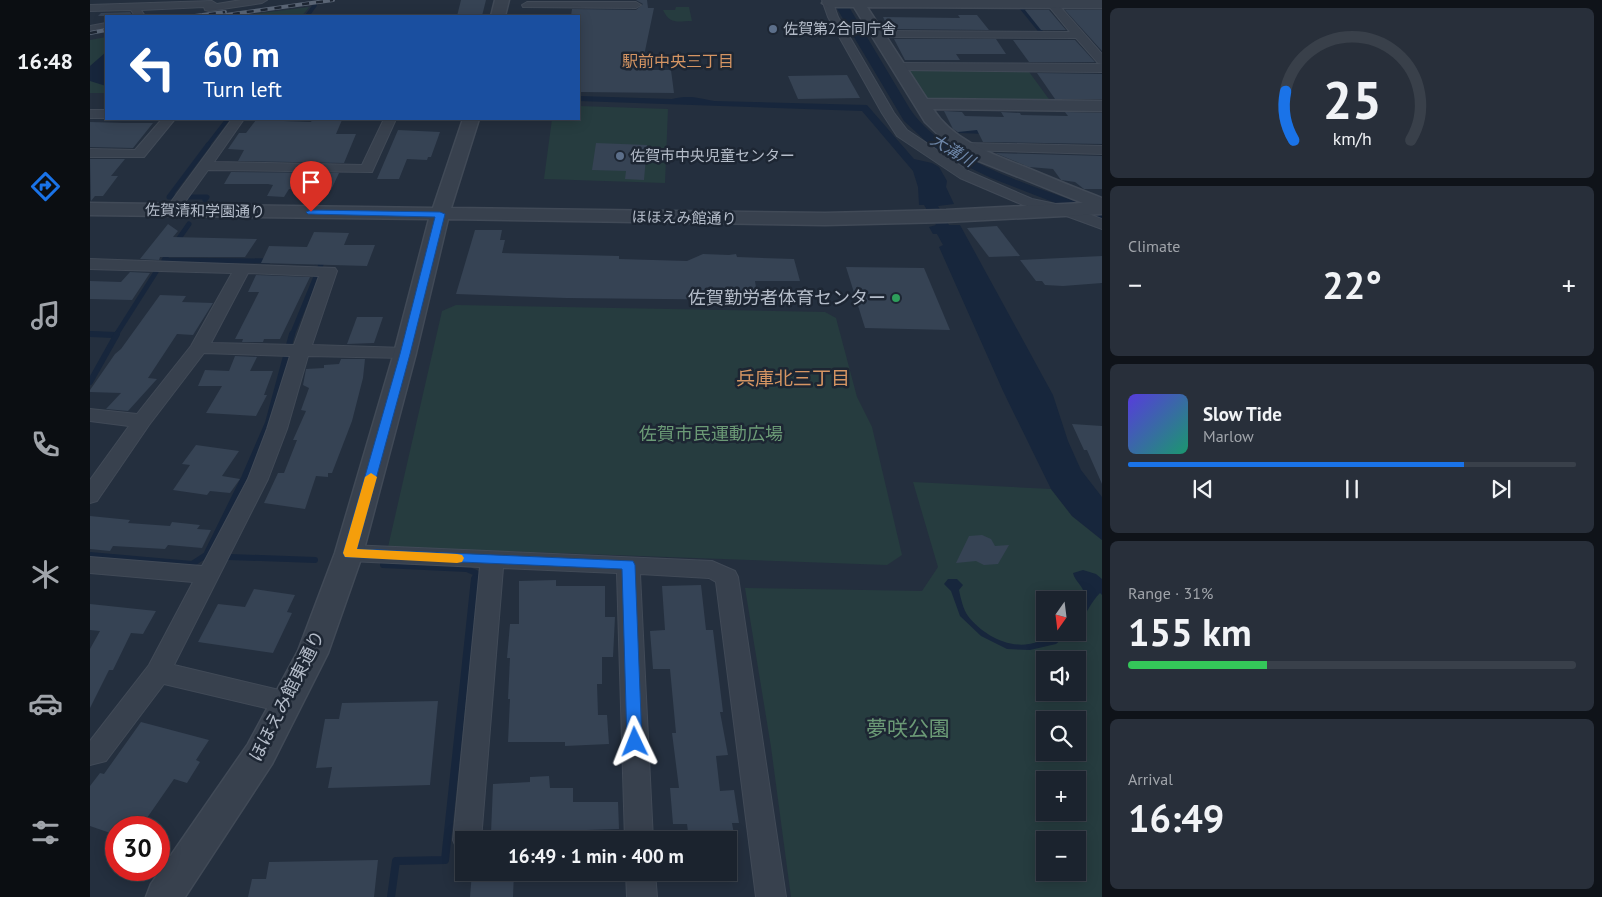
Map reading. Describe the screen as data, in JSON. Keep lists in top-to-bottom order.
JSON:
{
  "streets": {
    "street": ["佐賀清和学園通り", "ほほえみ館通り", "ほほえみ館東通り"]
  },
  "crossings": [
    ["佐賀清和学園通り", "ほほえみ館通り"],
    ["佐賀清和学園通り", "ほほえみ館東通り"],
    ["ほほえみ館通り", "ほほえみ館東通り"]
  ],
  "districts": ["駅前中央三丁目", "兵庫北三丁目"],
  "water": ["大溝川"],
  "parks": ["佐賀市民運動広場", "夢咲公園"],
  "places": ["佐賀第2合同庁舎", "佐賀市中央児童センター", "佐賀勤労者体育センター"],
  "north": "bottom",
  "page": {
    "tabs": "16:48",
    "turn": ["60 m", "Turn left"],
    "tile": [
      "Climate",
      ["Range · 31%", "155 km"],
      ["Arrival", "16:49"]
    ],
    "heat": ["−", "22°", "+"],
    "song": ["Slow Tide", "Marlow"],
    "map_buttons": ["+", "−"],
    "limit": "30",
    "trip": "16:49 · 1 min · 400 m",
    "gauge": ["25", "km/h"]
  }
}
